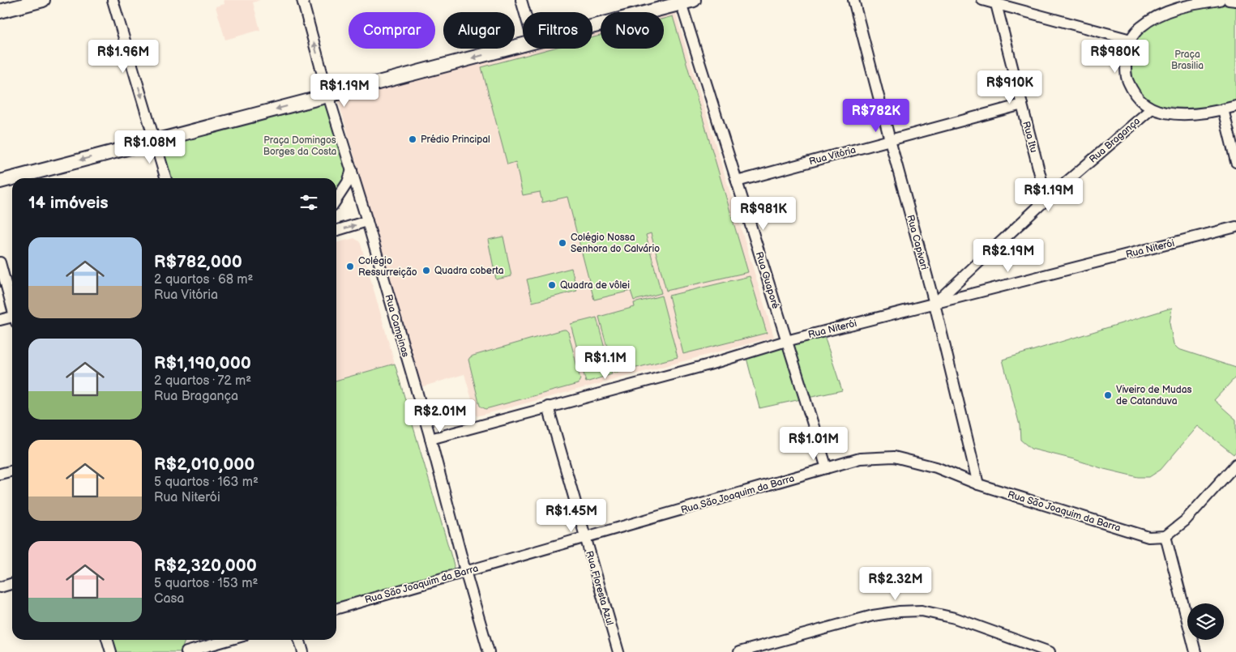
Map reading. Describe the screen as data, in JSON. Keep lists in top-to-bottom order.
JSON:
{
  "streets": {
    "street": [
      "Rua Itu",
      "Rua Bragança",
      "Rua Vitória",
      "Rua Capivari",
      "Rua Niterói",
      "Rua Guaporé",
      "Rua Campinas",
      "Rua São Joaquim da Barra",
      "Rua Floresta Azul"
    ]
  },
  "crossings": [
    ["Rua Itu", "Rua Bragança"],
    ["Rua Itu", "Rua Vitória"],
    ["Rua Bragança", "Rua Capivari"],
    ["Rua Bragança", "Rua Niterói"],
    ["Rua Vitória", "Rua Capivari"],
    ["Rua Vitória", "Rua Guaporé"],
    ["Rua Capivari", "Rua Niterói"],
    ["Rua Capivari", "Rua São Joaquim da Barra"],
    ["Rua Niterói", "Rua Guaporé"],
    ["Rua Niterói", "Rua Campinas"],
    ["Rua Niterói", "Rua Floresta Azul"],
    ["Rua Guaporé", "Rua São Joaquim da Barra"],
    ["Rua Campinas", "Rua São Joaquim da Barra"],
    ["Rua São Joaquim da Barra", "Rua Floresta Azul"]
  ],
  "parks": ["Praça Brasilia", "Praça Domingos Borges da Costa"],
  "places": [
    "Prédio Principal",
    "Colégio Nossa Senhora do Calvário",
    "Colégio Ressurreição",
    "Quadra coberta",
    "Quadra de vôlei",
    "Viveiro de Mudas de Catanduva"
  ],
  "page": {
    "chip": [
      "Comprar",
      "Alugar",
      "Filtros",
      "Novo"
    ],
    "price": [
      "R$1.96M",
      "R$980K",
      "R$910K",
      "R$1.19M",
      "R$782K",
      "R$1.08M",
      "R$1.19M",
      "R$981K",
      "R$2.19M",
      "R$1.1M",
      "R$2.01M",
      "R$1.01M",
      "R$1.45M",
      "R$2.32M"
    ],
    "heading": "14 imóveis",
    "list": [
      {
        "name": "R$782,000",
        "note": "2 quartos · 68 m² · Rua Vitória"
      },
      {
        "name": "R$1,190,000",
        "note": "2 quartos · 72 m² · Rua Bragança"
      },
      {
        "name": "R$2,010,000",
        "note": "5 quartos · 163 m² · Rua Niterói"
      },
      {
        "name": "R$2,320,000",
        "note": "5 quartos · 153 m² · Casa"
      }
    ]
  }
}
